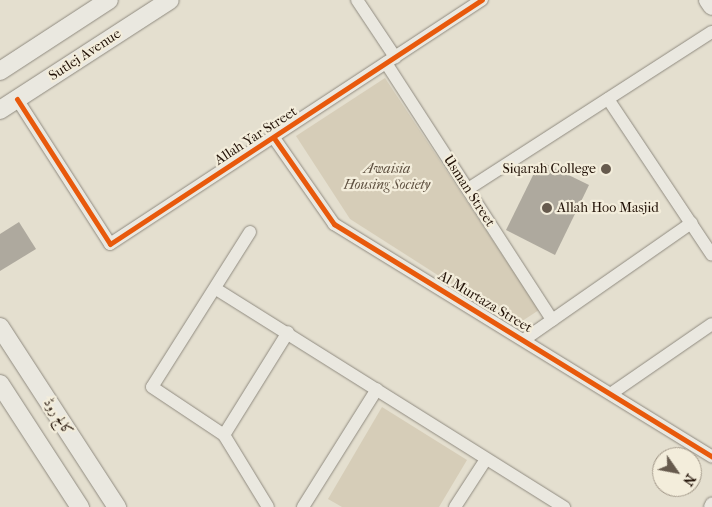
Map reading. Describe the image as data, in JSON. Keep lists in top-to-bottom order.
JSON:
{
  "streets": {
    "main road": ["Sutlej Avenue", "کالج روڈ"],
    "street": ["Allah Yar Street", "Usman Street", "Al Murtaza Street"]
  },
  "crossings": [
    ["Sutlej Avenue", "Allah Yar Street"],
    ["Allah Yar Street", "Usman Street"],
    ["Allah Yar Street", "Al Murtaza Street"]
  ],
  "parks": ["Awaisia Housing Society"],
  "places": ["Siqarah College", "Allah Hoo Masjid"],
  "north": "bottom right"
}
